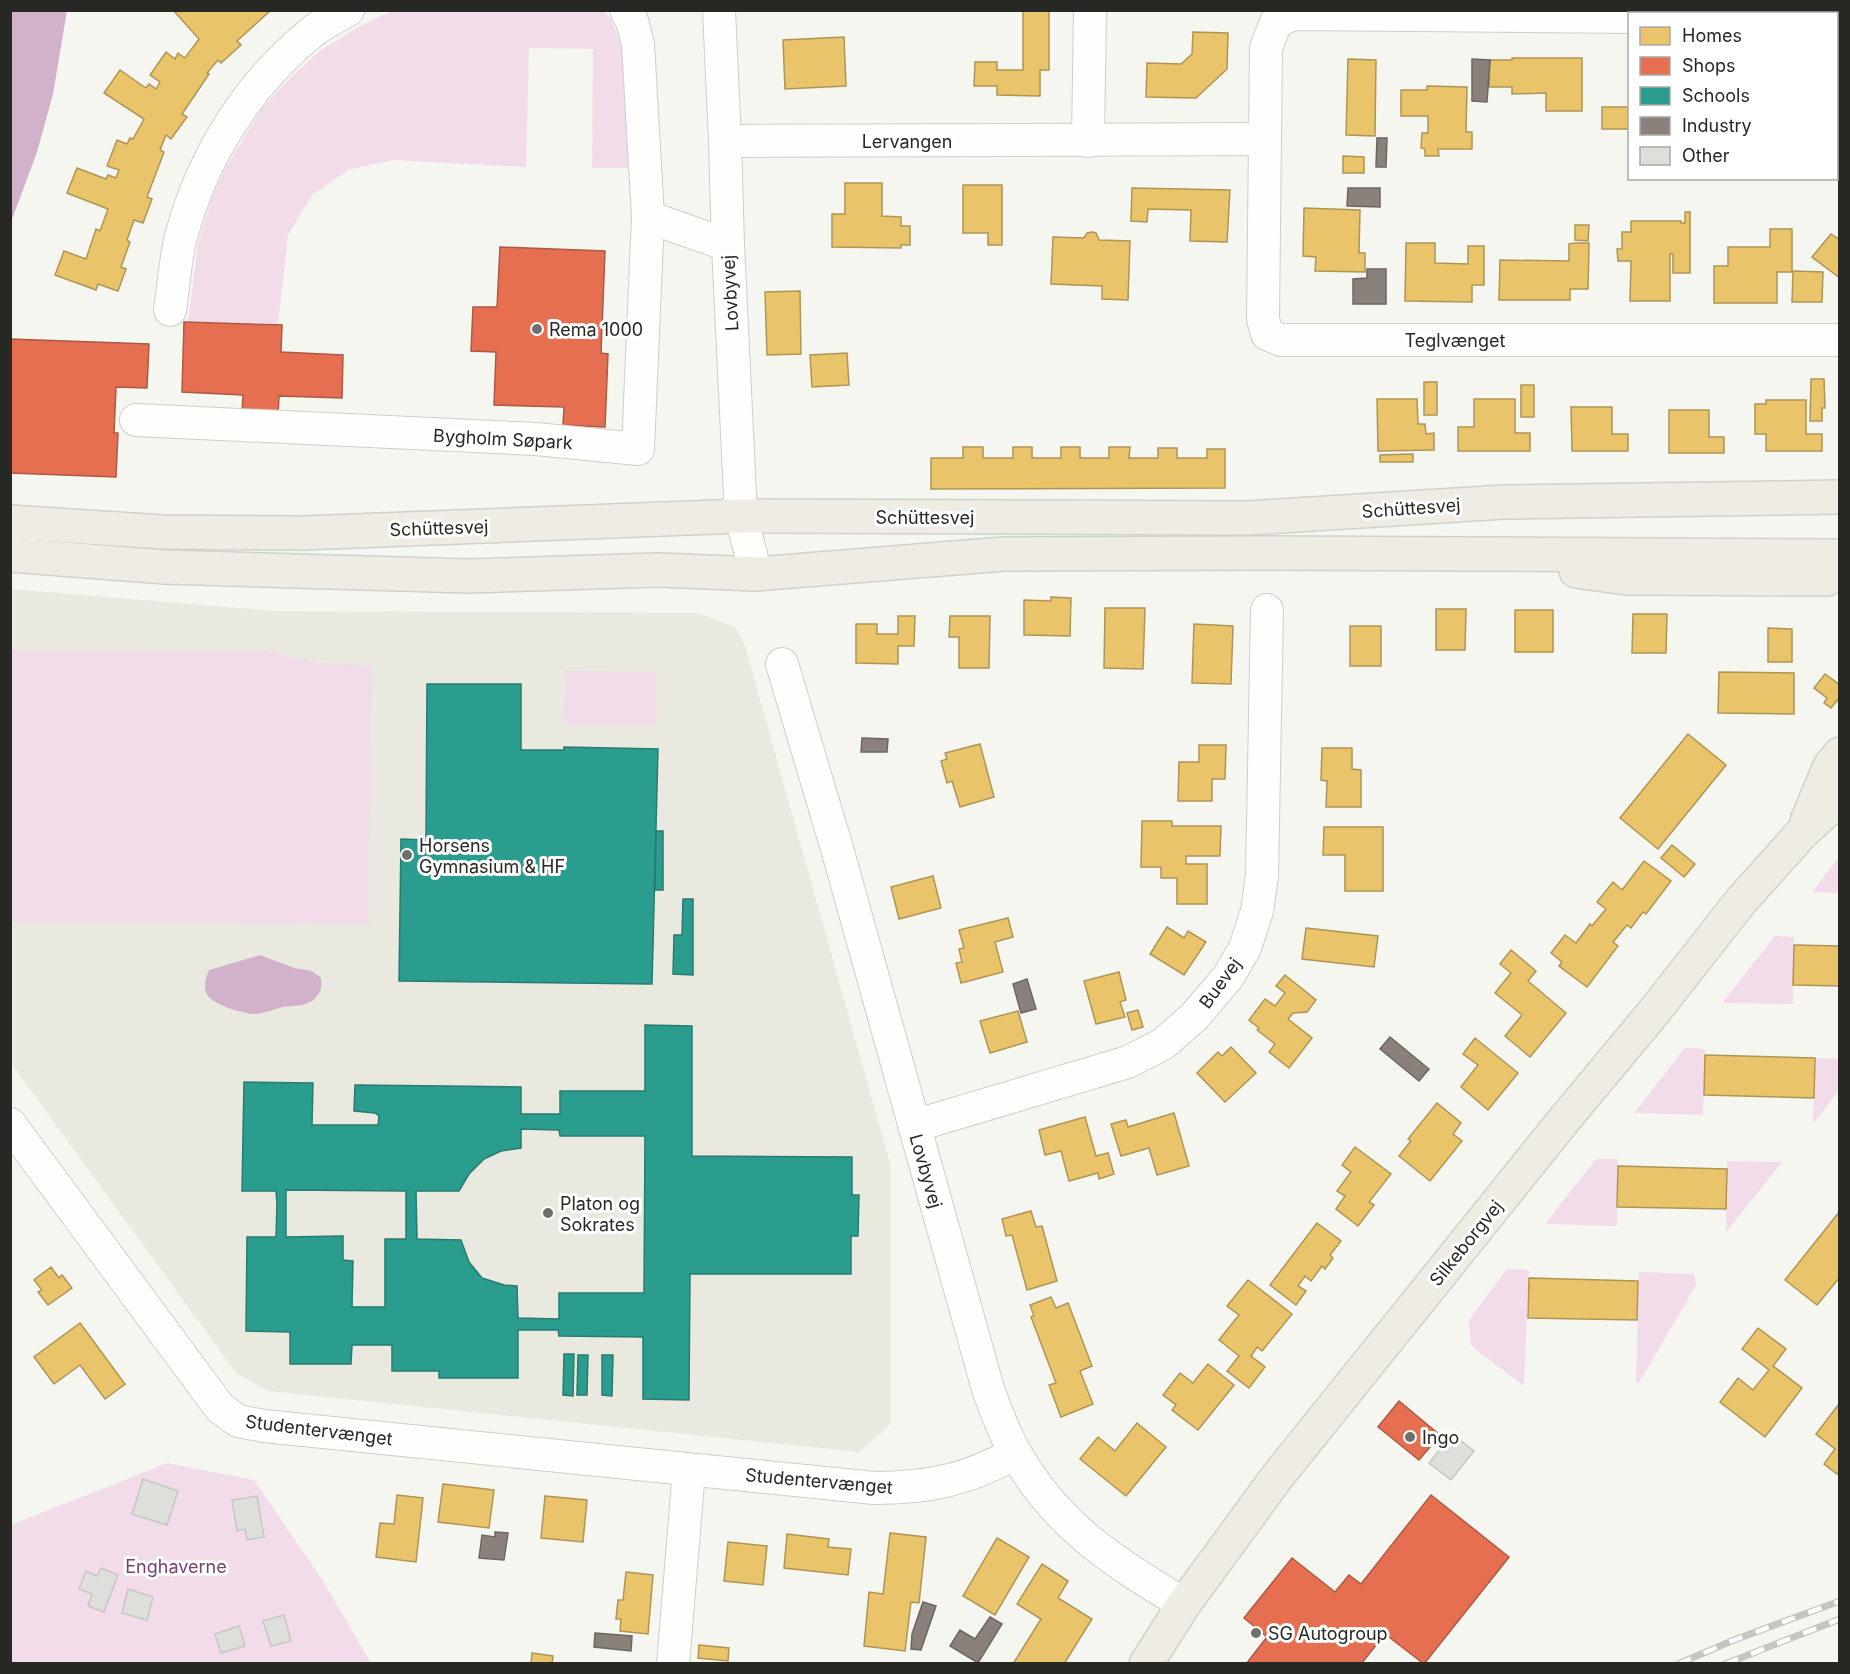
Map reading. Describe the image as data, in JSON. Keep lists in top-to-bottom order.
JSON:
{
  "streets": {
    "main road": ["Schüttesvej", "Silkeborgvej"],
    "street": [
      "Lervangen",
      "Lovbyvej",
      "Teglvænget",
      "Bygholm Søpark",
      "Buevej",
      "Studentervænget"
    ]
  },
  "crossings": [
    ["Lervangen", "Lovbyvej"],
    ["Lervangen", "Teglvænget"],
    ["Lovbyvej", "Schüttesvej"],
    ["Lovbyvej", "Buevej"],
    ["Lovbyvej", "Silkeborgvej"],
    ["Lovbyvej", "Studentervænget"]
  ],
  "parks": ["Enghaverne"],
  "places": [
    "Rema 1000",
    "Horsens Gymnasium & HF",
    "Platon og Sokrates",
    "Ingo",
    "SG Autogroup"
  ],
  "legend": [
    "Homes",
    "Shops",
    "Schools",
    "Industry",
    "Other"
  ]
}
